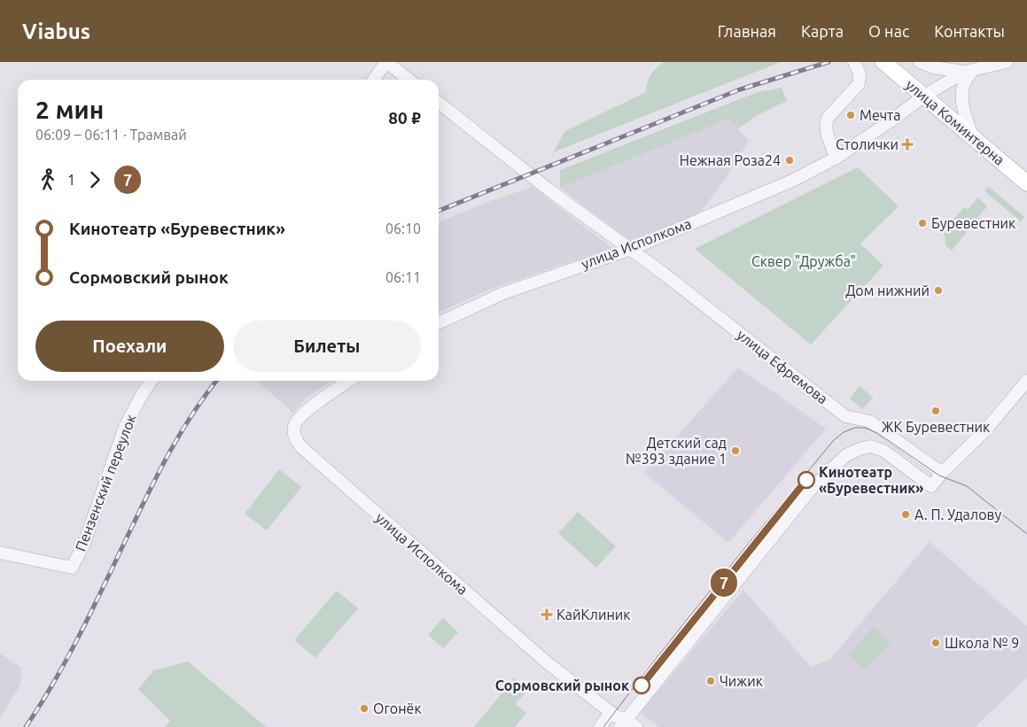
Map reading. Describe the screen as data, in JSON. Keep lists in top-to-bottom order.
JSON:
{
  "streets": {
    "main road": ["улица Коминтерна"],
    "street": ["улица Исполкома", "улица Ефремова", "Пензенский переулок"]
  },
  "crossings": [
    ["улица Коминтерна", "улица Исполкома"],
    ["улица Исполкома", "улица Ефремова"]
  ],
  "parks": ["Сквер \"Дружба\""],
  "places": {
    "other": [
      "Мечта",
      "Нежная Роза24",
      "Буревестник",
      "Дом нижний",
      "ЖК Буревестник",
      "Детский сад №393 здание 1",
      "Кинотеатр «Буревестник»",
      "А. П. Удалову",
      "Школа № 9",
      "Чижик",
      "Сормовский рынок",
      "Огонёк"
    ],
    "health": ["Столички", "КайКлиник"]
  },
  "lines": ["tram line 7"],
  "page": {
    "header": "Viabus",
    "nav": [
      "Главная",
      "Карта",
      "О нас",
      "Контакты"
    ],
    "on_map": "7",
    "heading": ["2 мин", "06:09 – 06:11 · Трамвай", "80 ₽"],
    "legs": ["1", "7"],
    "list": [
      {
        "name": "Кинотеатр «Буревестник»",
        "value": "06:10"
      },
      {
        "name": "Сормовский рынок",
        "value": "06:11"
      }
    ],
    "buttons": ["Поехали", "Билеты"]
  }
}
